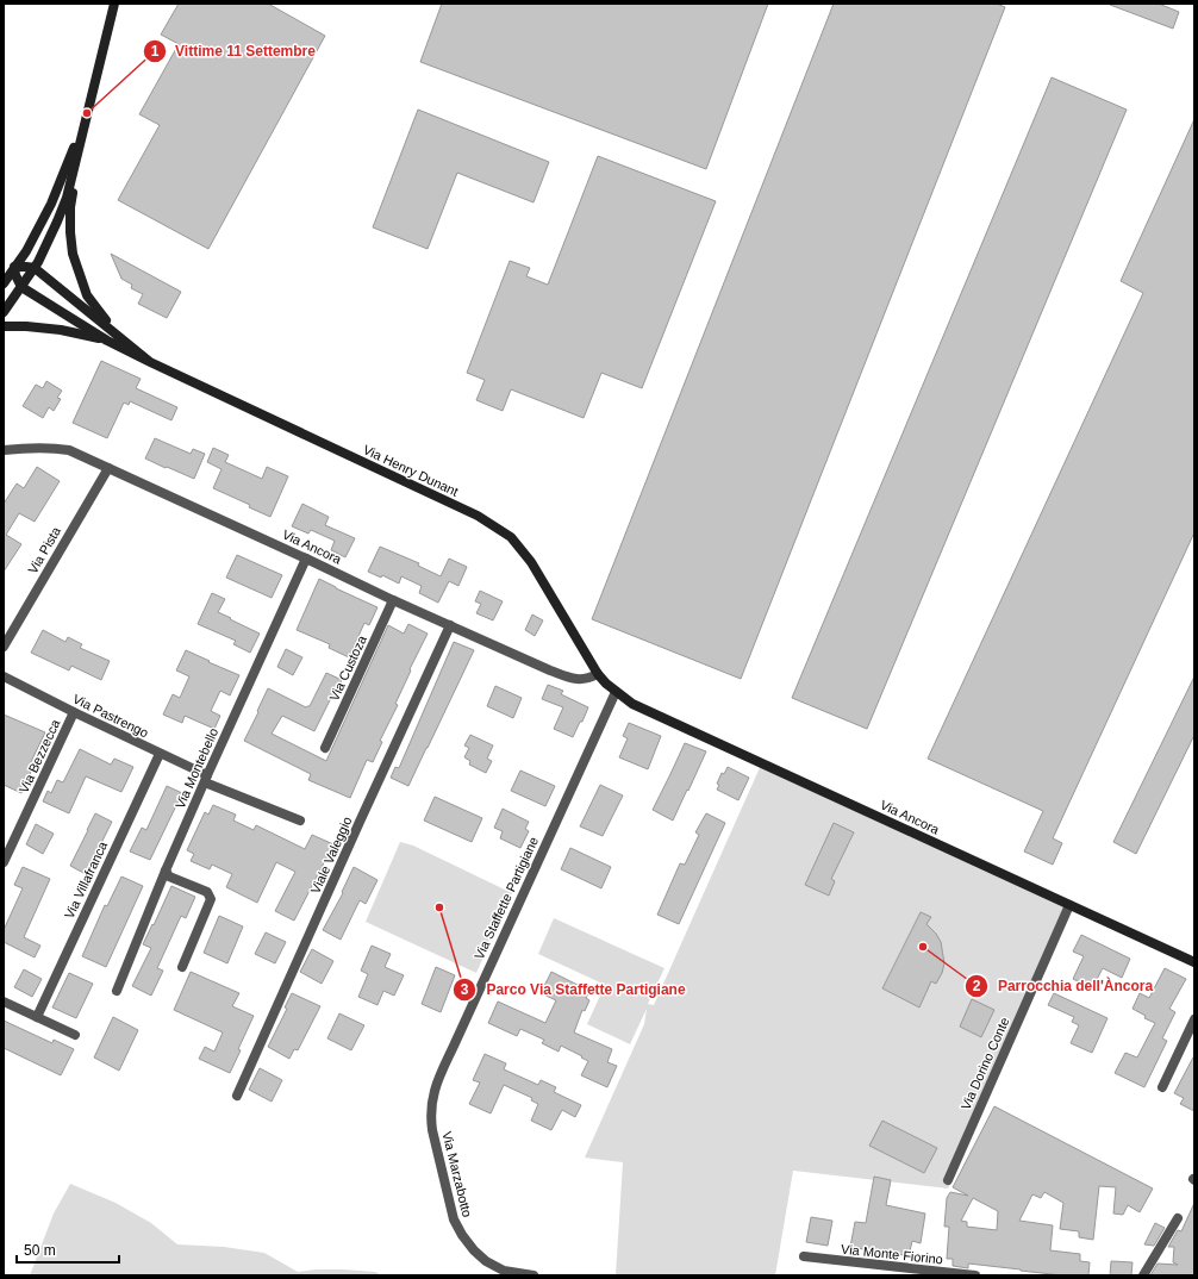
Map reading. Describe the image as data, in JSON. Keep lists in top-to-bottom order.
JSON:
{
  "streets": {
    "main road": ["Via Henry Dunant", "Via Ancora"],
    "street": [
      "Via Pista",
      "Via Custoza",
      "Via Pastrengo",
      "Via Bezzecca",
      "Via Montebello",
      "Viale Valeggio",
      "Via Villafranca",
      "Via Staffette Partigiane",
      "Via Dorino Conte",
      "Via Marzabotto",
      "Via Monte Fiorino"
    ]
  },
  "crossings": [
    ["Via Henry Dunant", "Via Ancora"],
    ["Via Henry Dunant", "Via Staffette Partigiane"],
    ["Via Ancora", "Via Pista"],
    ["Via Ancora", "Via Custoza"],
    ["Via Ancora", "Via Montebello"],
    ["Via Ancora", "Viale Valeggio"],
    ["Via Ancora", "Via Staffette Partigiane"],
    ["Via Ancora", "Via Dorino Conte"],
    ["Via Pastrengo", "Via Bezzecca"],
    ["Via Pastrengo", "Via Montebello"],
    ["Via Pastrengo", "Via Villafranca"],
    ["Via Staffette Partigiane", "Via Marzabotto"]
  ],
  "places": ["Vittime 11 Settembre", "Parco Via Staffette Partigiane", "Parrocchia dell'Àncora"],
  "scale_bar": "50 m"
}
